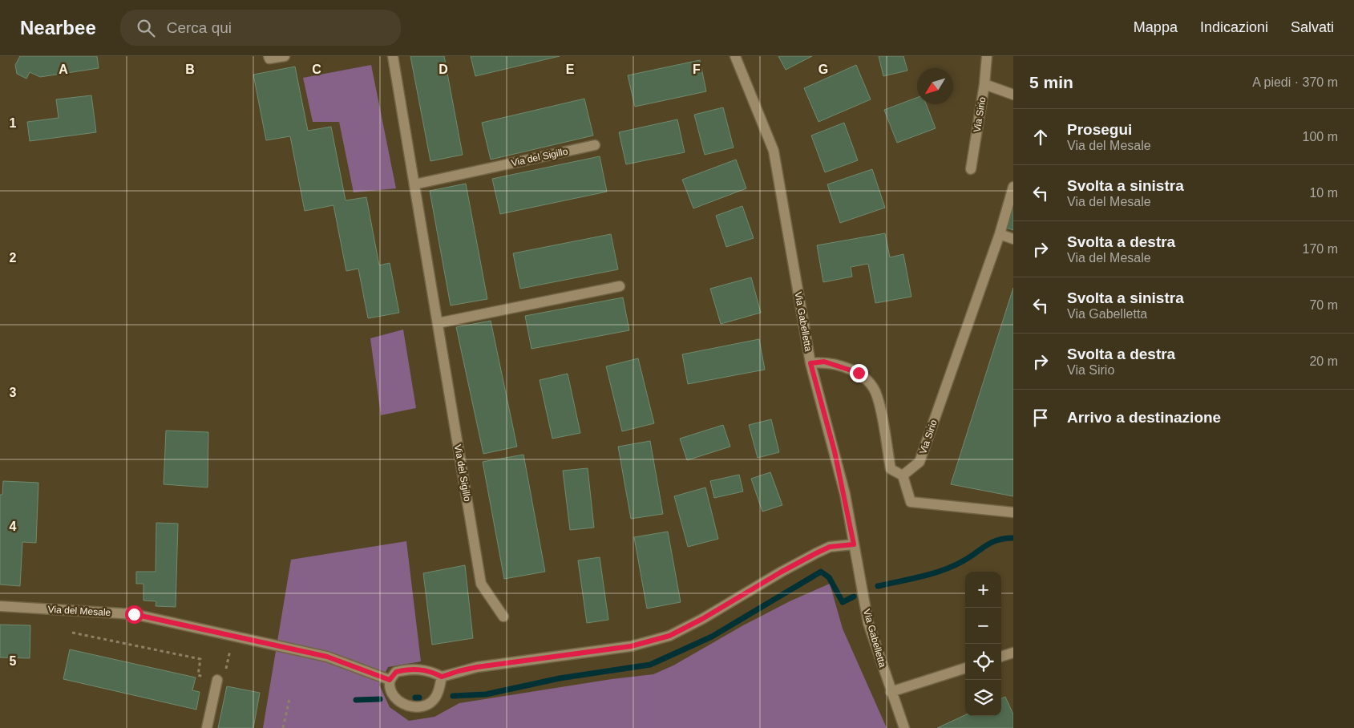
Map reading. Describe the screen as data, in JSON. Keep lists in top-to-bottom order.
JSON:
{
  "streets": {
    "street": [
      "Via Sirio",
      "Via del Sigillo",
      "Via Gabelletta",
      "Via del Mesale"
    ]
  },
  "north": "bottom left",
  "page": {
    "header": "Nearbee",
    "search": "Cerca qui",
    "nav": ["Mappa", "Indicazioni", "Salvati"],
    "heading": ["5 min", "A piedi · 370 m"],
    "list": [
      ["Prosegui", "Via del Mesale", "100 m"],
      ["Svolta a sinistra", "Via del Mesale", "10 m"],
      ["Svolta a destra", "Via del Mesale", "170 m"],
      ["Svolta a sinistra", "Via Gabelletta", "70 m"],
      ["Svolta a destra", "Via Sirio", "20 m"],
      "Arrivo a destinazione"
    ],
    "map_buttons": ["+", "−"]
  },
  "grid": {
    "columns": [
      "A",
      "B",
      "C",
      "D",
      "E",
      "F",
      "G"
    ],
    "rows": [
      "1",
      "2",
      "3",
      "4",
      "5"
    ]
  }
}
